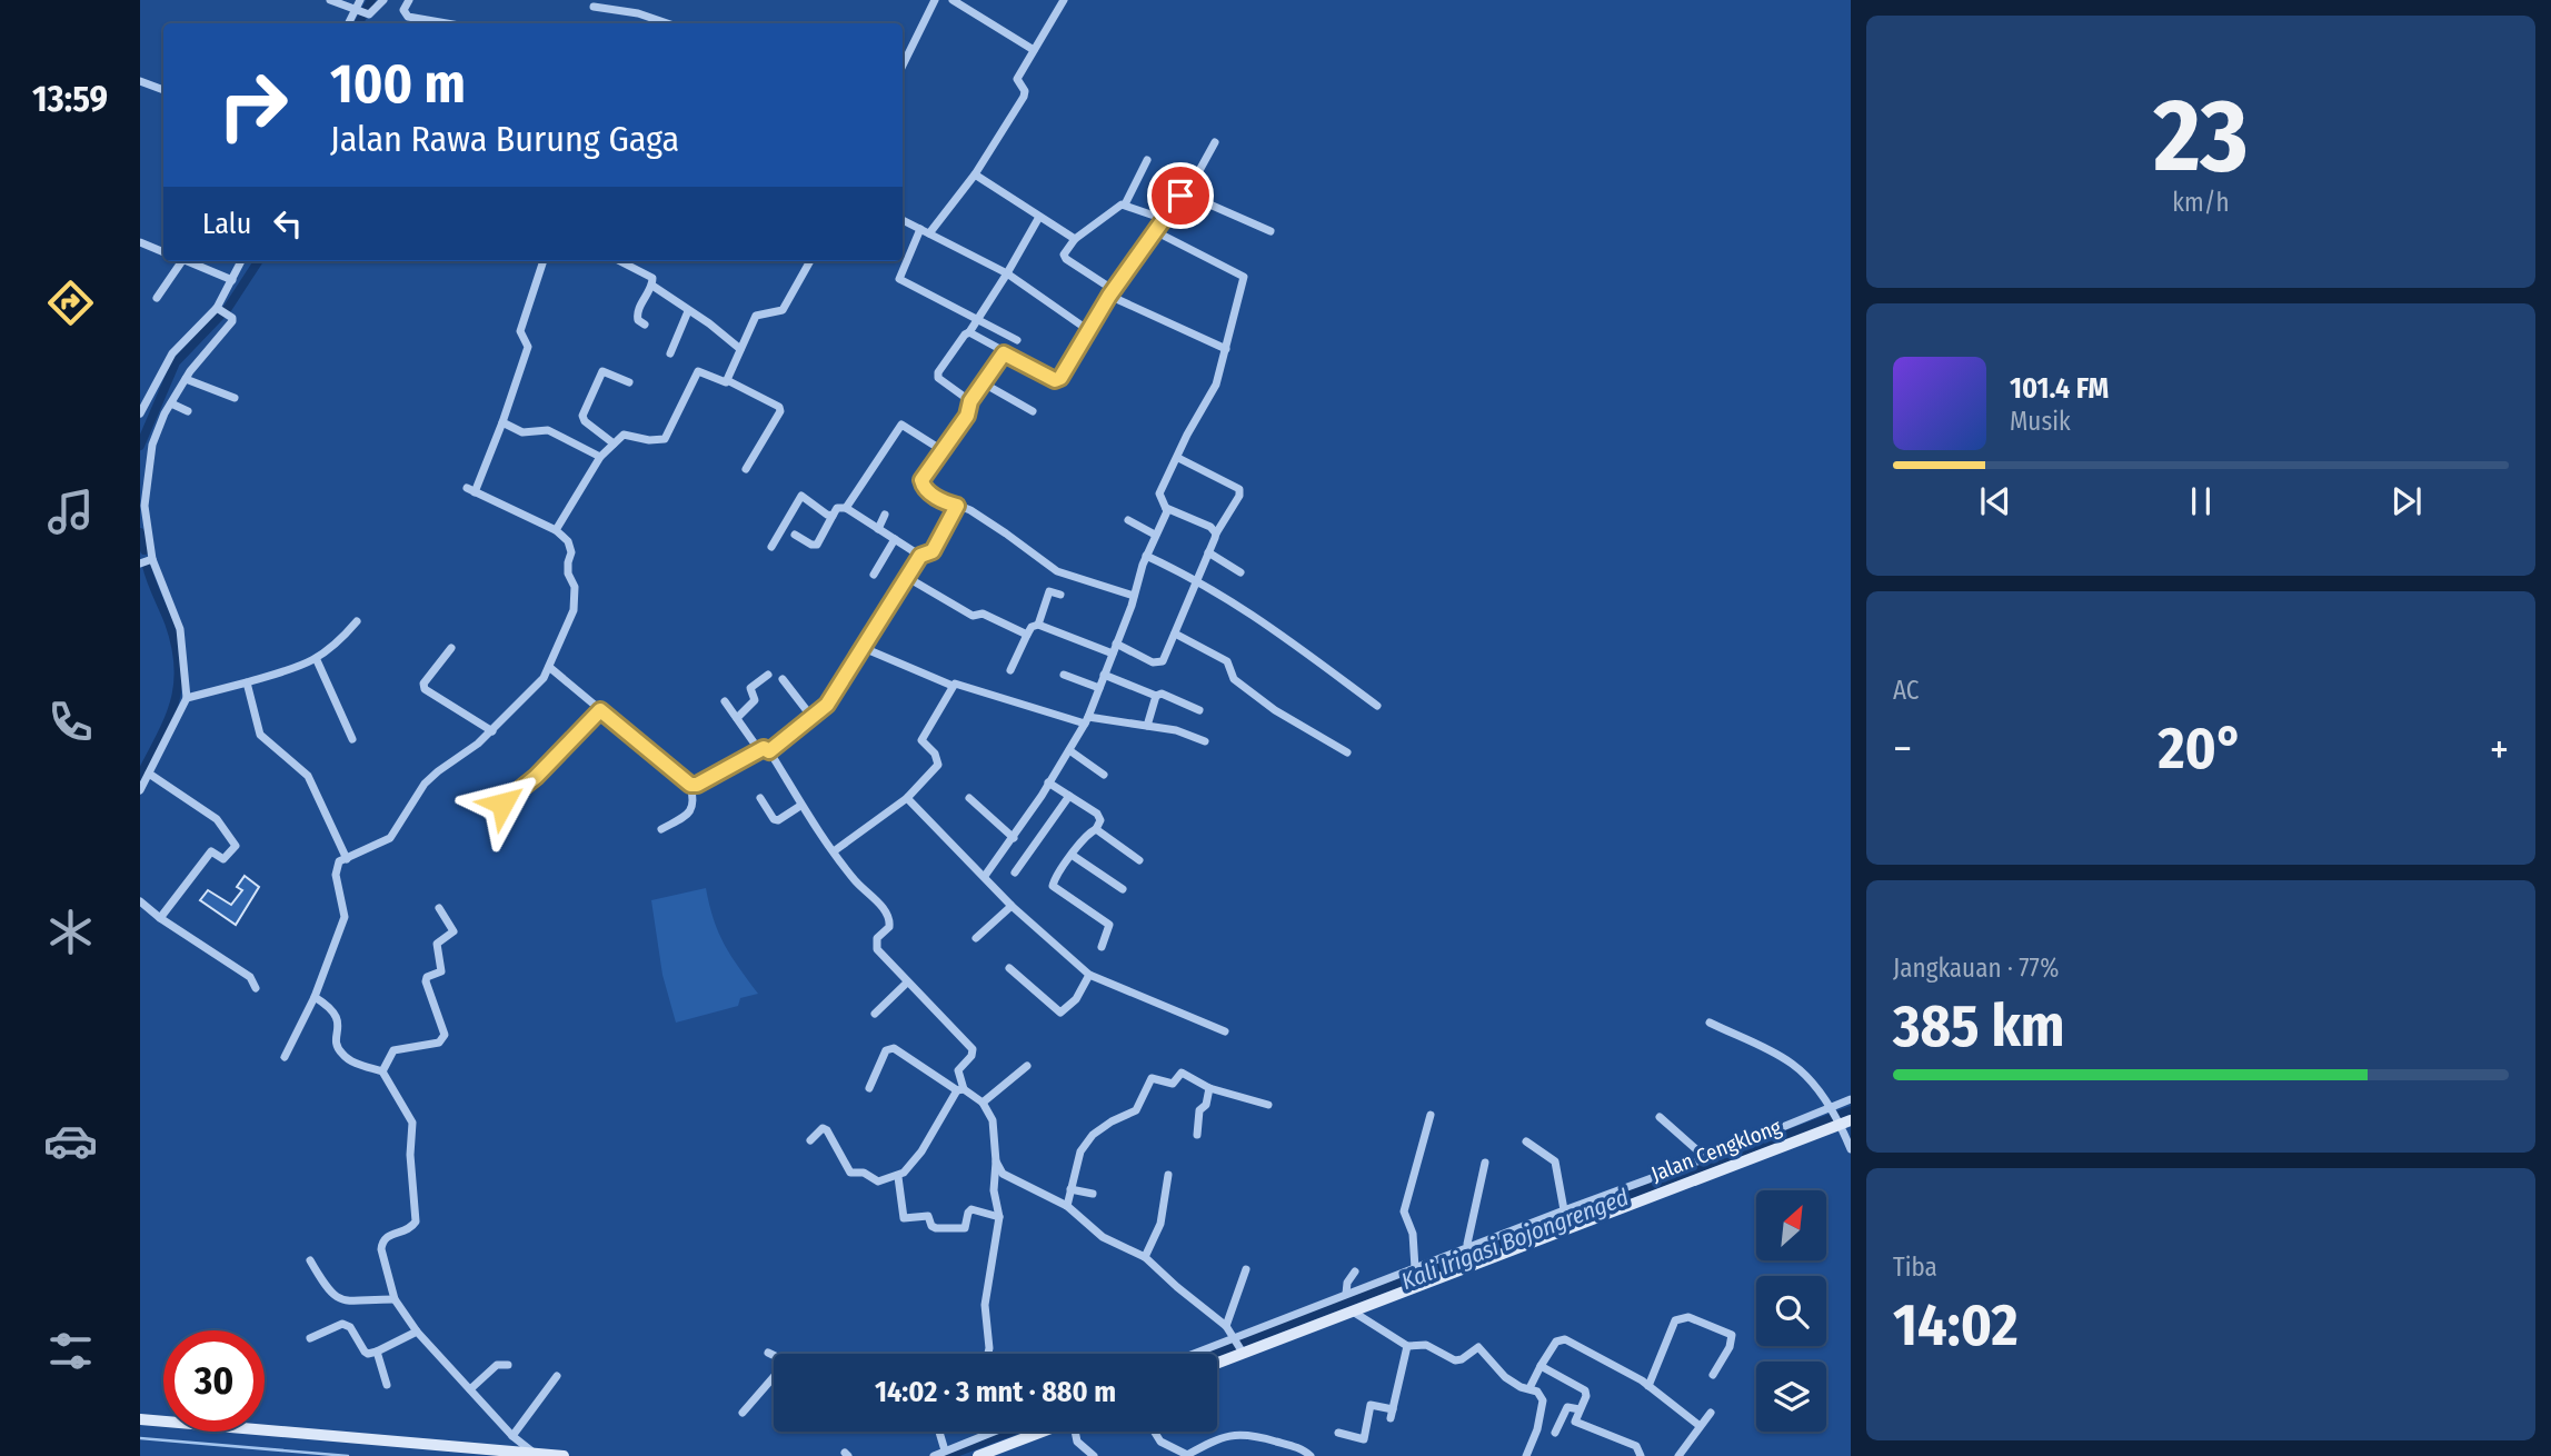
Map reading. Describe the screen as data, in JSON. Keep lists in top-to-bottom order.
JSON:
{
  "streets": {
    "main road": ["Jalan Cengklong"]
  },
  "water": ["Kali Irigasi Bojongrenged"],
  "north": "top right",
  "page": {
    "tabs": "13:59",
    "tile": [
      ["23", "km/h"],
      "AC",
      ["Jangkauan · 77%", "385 km"],
      ["Tiba", "14:02"]
    ],
    "turn": ["100 m", "Jalan Rawa Burung Gaga"],
    "then": "Lalu",
    "song": ["101.4 FM", "Musik"],
    "heat": ["−", "20°", "+"],
    "limit": "30",
    "trip": "14:02 · 3 mnt · 880 m"
  }
}
